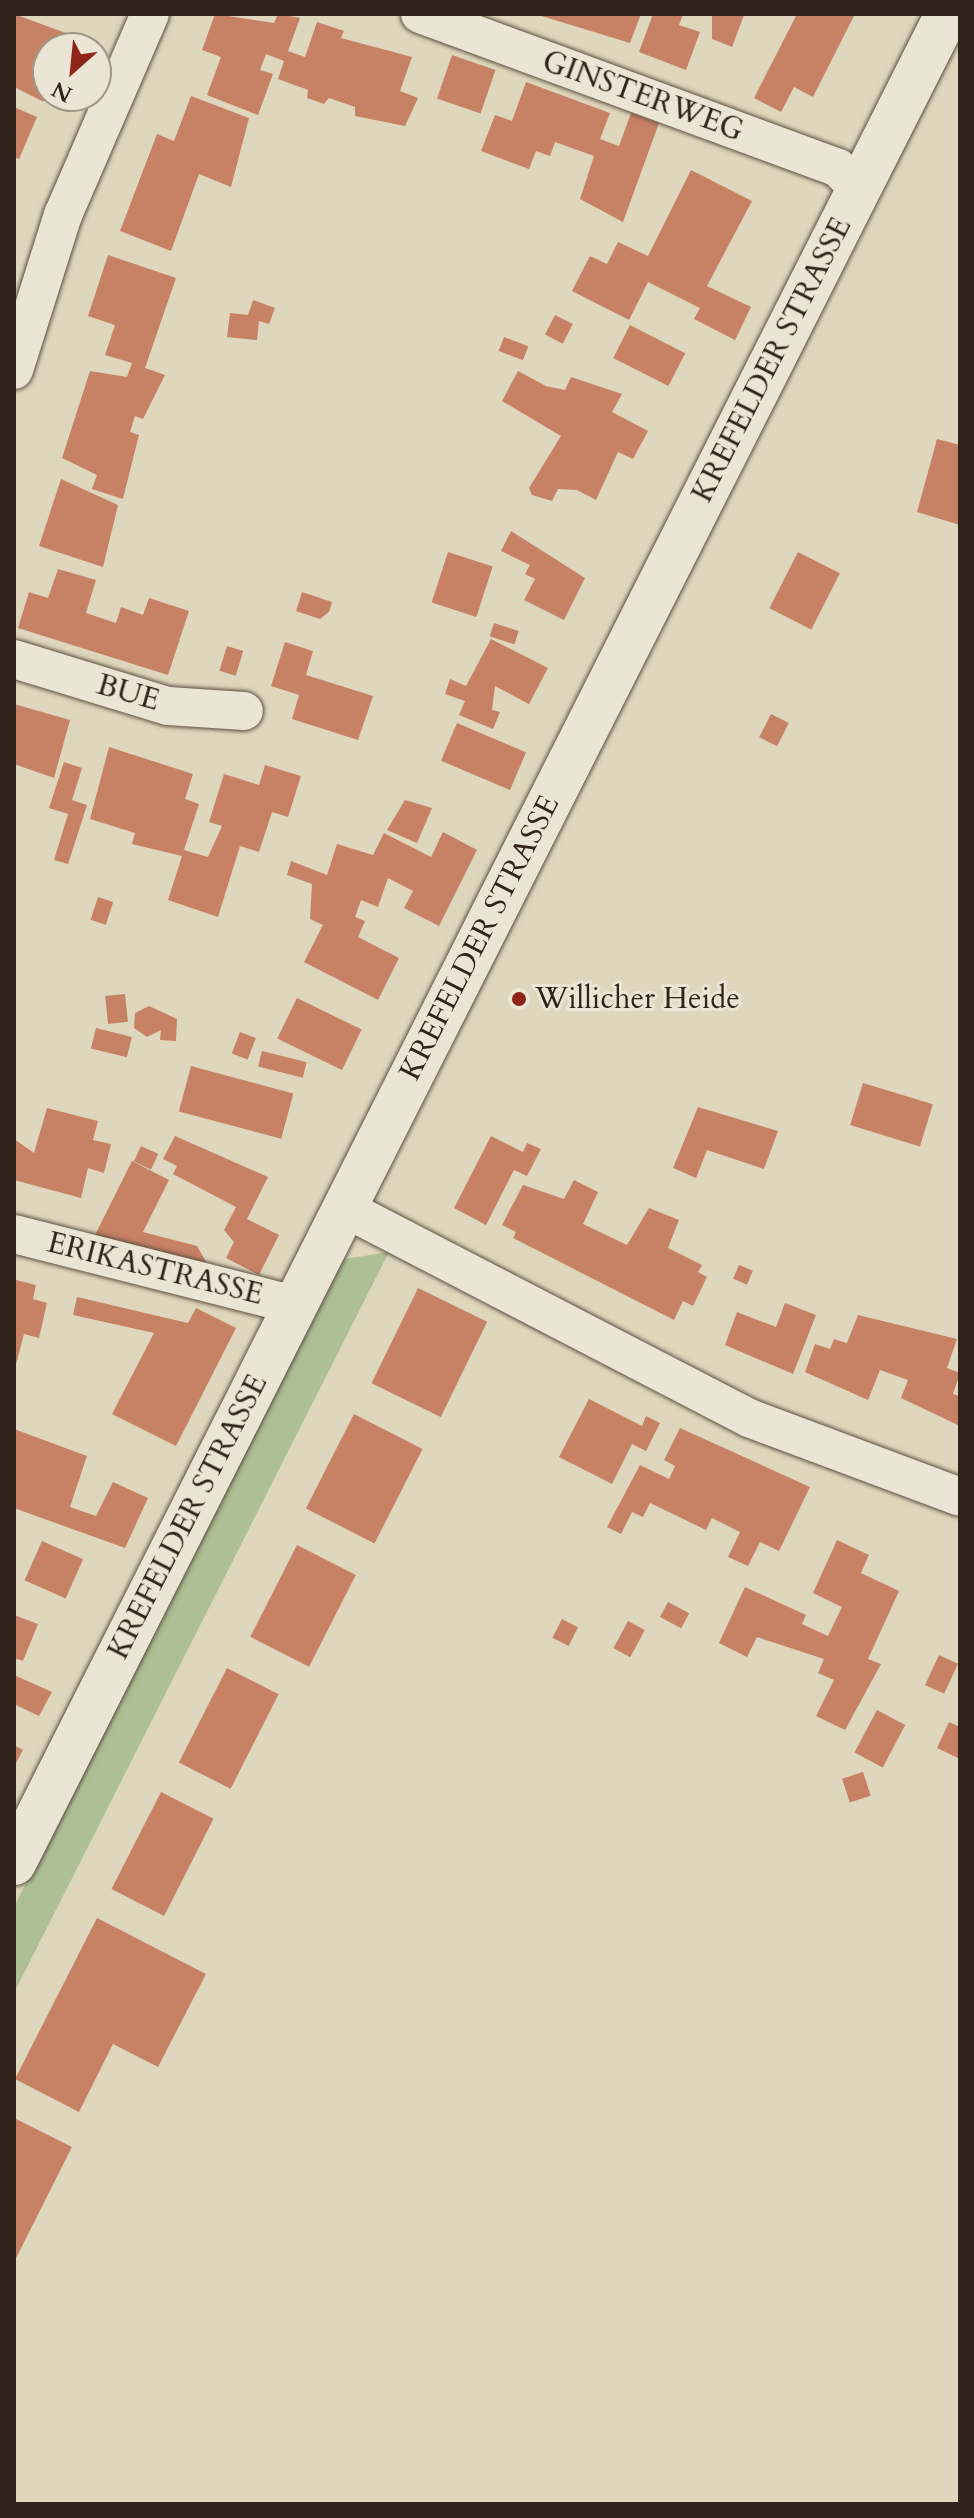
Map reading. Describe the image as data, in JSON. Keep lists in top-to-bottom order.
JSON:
{
  "streets": {
    "main road": ["KREFELDER STRASSE"],
    "street": ["GINSTERWEG", "BUE", "ERIKASTRASSE"]
  },
  "crossings": [
    ["GINSTERWEG", "KREFELDER STRASSE"],
    ["KREFELDER STRASSE", "ERIKASTRASSE"]
  ],
  "places": ["Willicher Heide"],
  "north": "bottom left"
}
